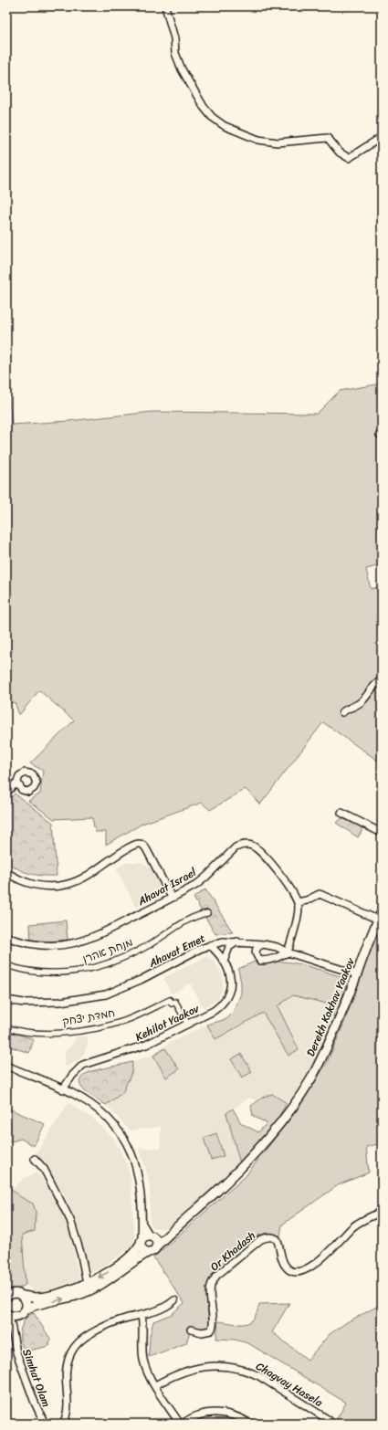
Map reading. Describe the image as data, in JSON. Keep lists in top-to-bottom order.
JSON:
{
  "streets": {
    "street": [
      "Ahavat Israel",
      "מנחת אהרן",
      "Ahavat Emet",
      "Derekh Kokhav Yaakov",
      "חמדת יצחק",
      "Kehilot Yaakov",
      "Or Khadash",
      "Simhat Olam",
      "Chagvay Hasela"
    ]
  },
  "crossings": [
    ["Ahavat Emet", "Derekh Kokhav Yaakov"],
    ["Ahavat Emet", "Kehilot Yaakov"],
    ["חמדת יצחק", "Kehilot Yaakov"]
  ]
}
